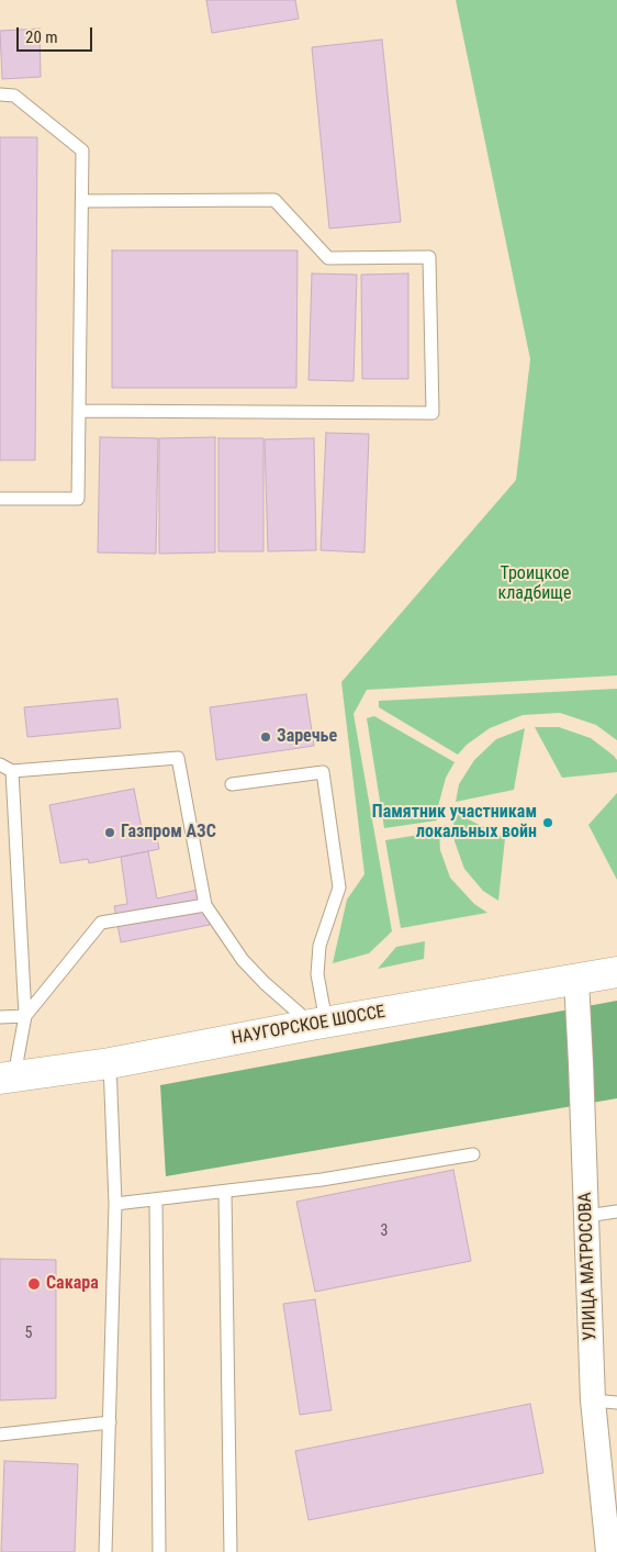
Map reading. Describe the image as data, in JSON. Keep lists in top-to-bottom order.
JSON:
{
  "streets": {
    "main road": ["НАУГОРСКОЕ ШОССЕ"],
    "street": ["УЛИЦА МАТРОСОВА"]
  },
  "crossings": [
    ["НАУГОРСКОЕ ШОССЕ", "УЛИЦА МАТРОСОВА"]
  ],
  "parks": ["Троицкое кладбище"],
  "places": [
    "Заречье",
    "Памятник участникам локальных войн",
    "Газпром АЗС",
    "Сакара"
  ],
  "house_numbers": ["3", "5"],
  "scale_bar": "20 m"
}
